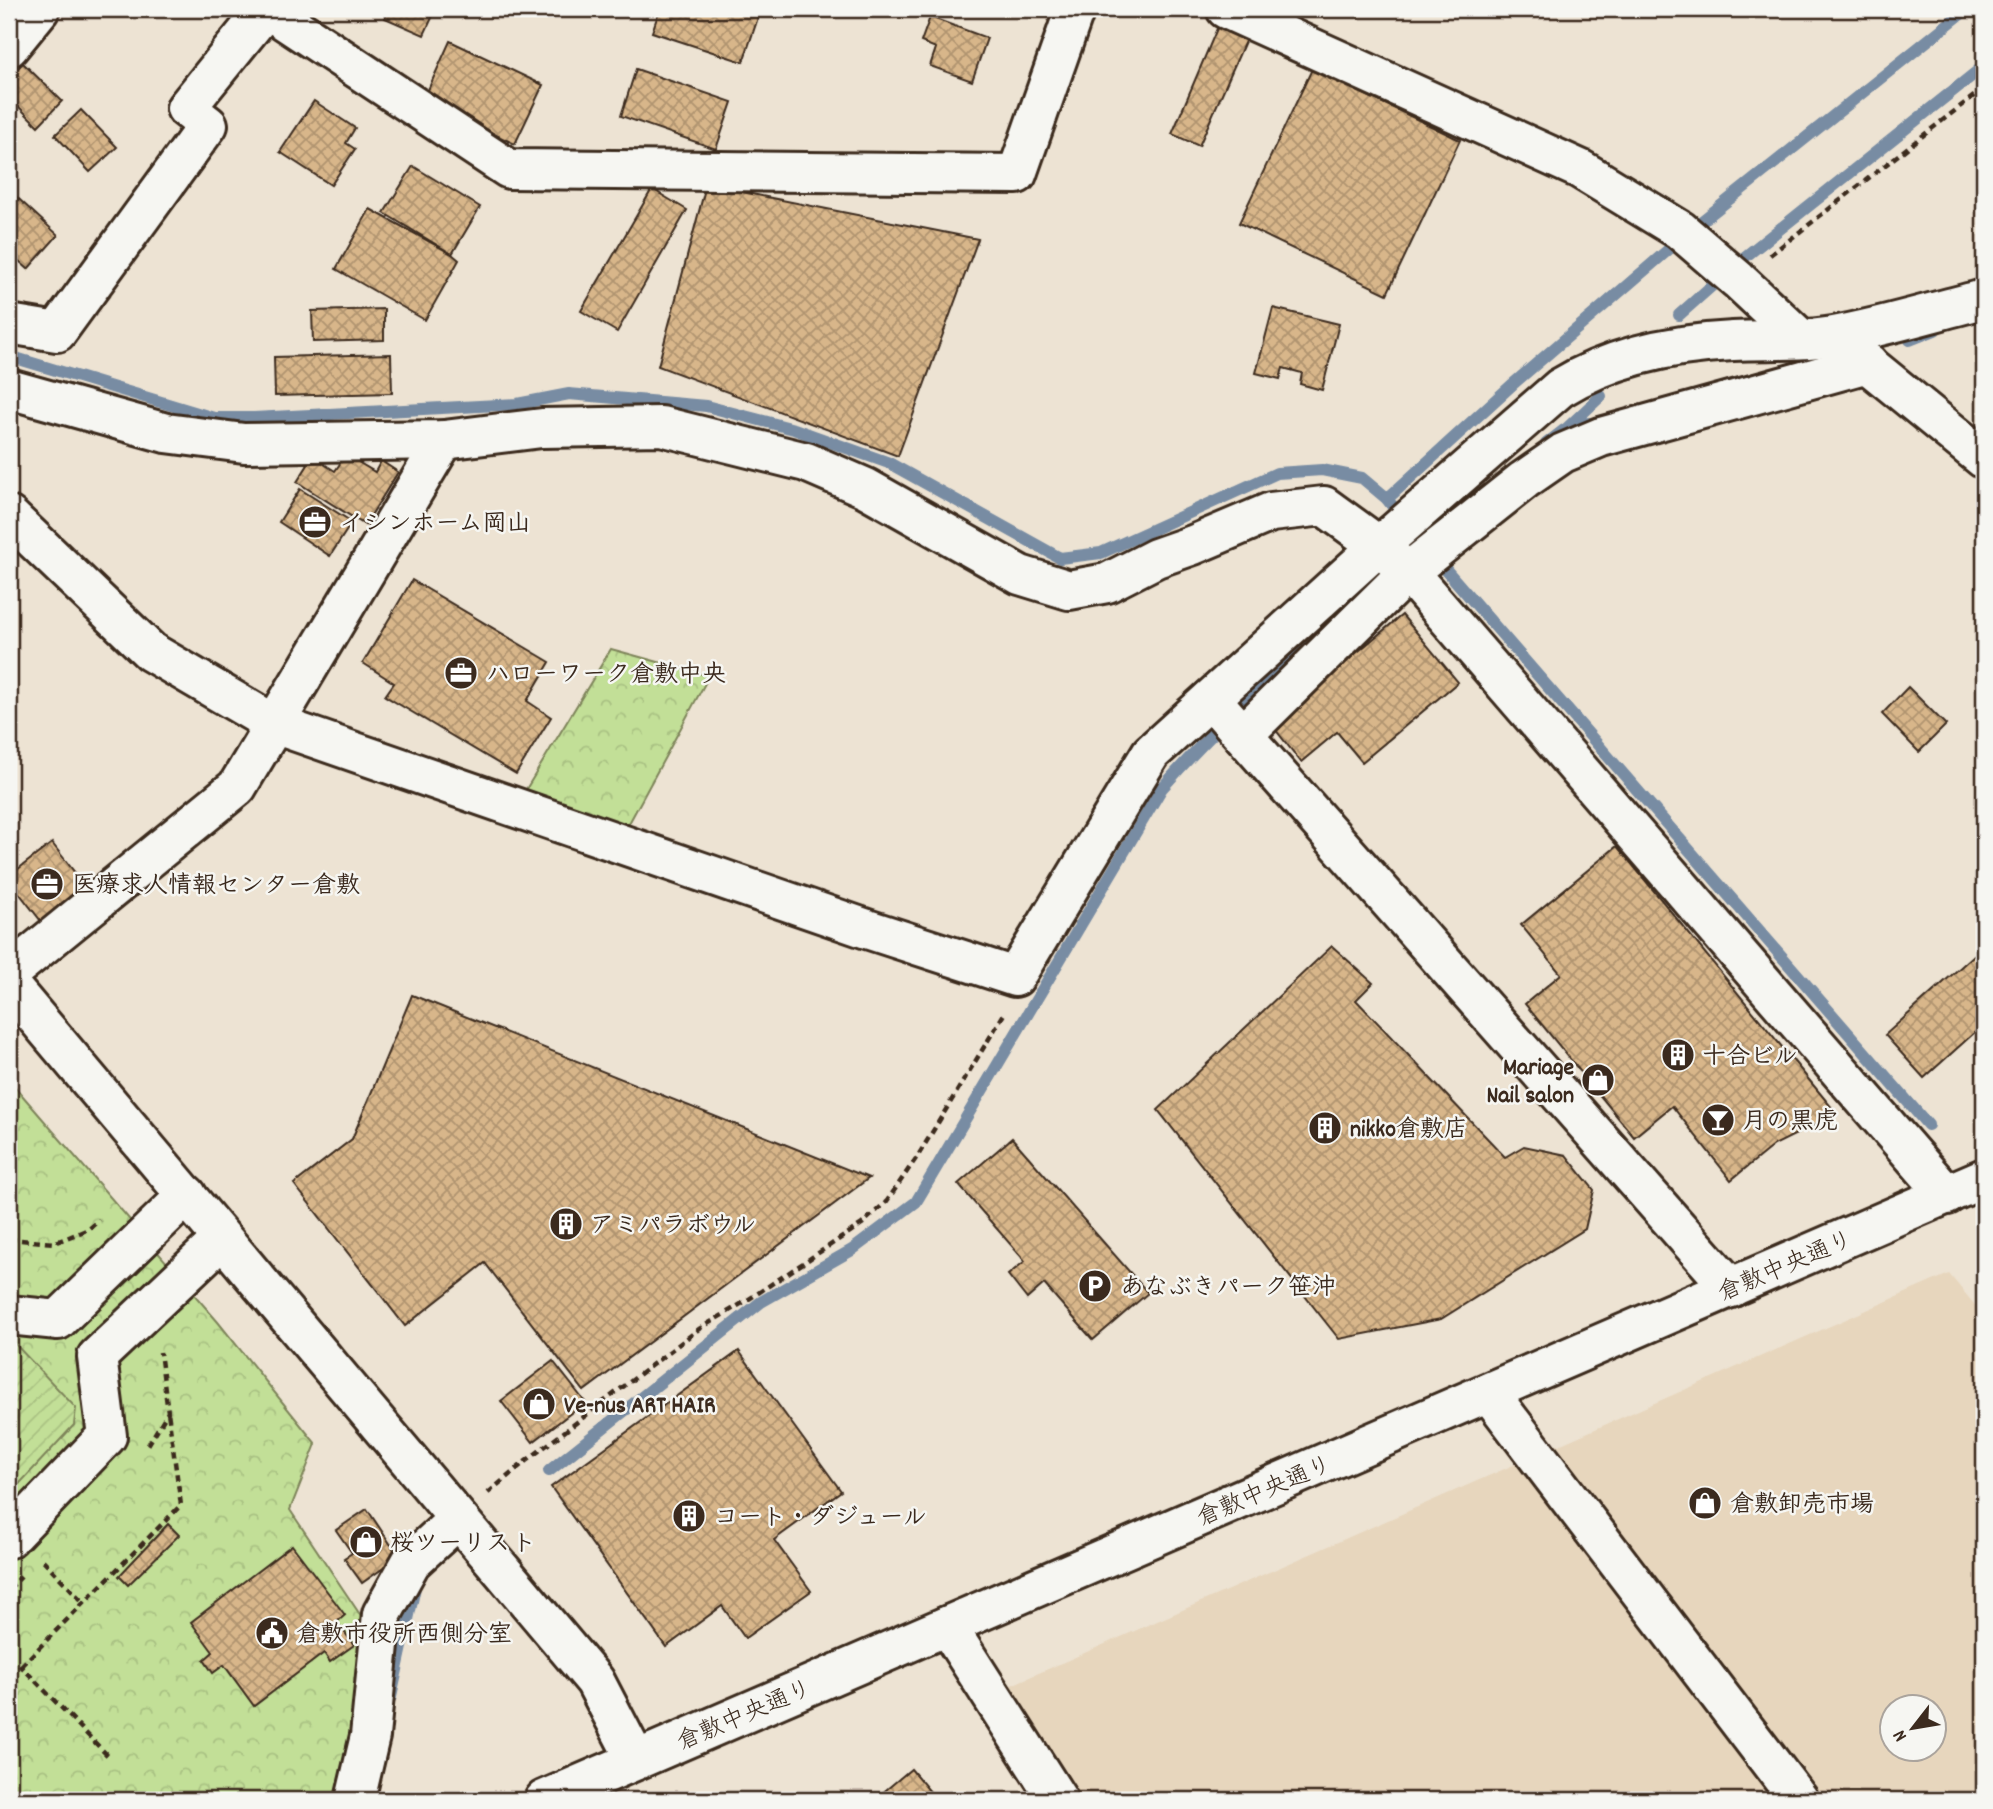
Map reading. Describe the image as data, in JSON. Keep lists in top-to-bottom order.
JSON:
{
  "streets": {
    "street": ["倉敷中央通り"]
  },
  "places": {
    "office": ["イシンホーム岡山", "ハローワーク倉敷中央", "医療求人情報センター倉敷"],
    "building": [
      "十合ビル",
      "nikko倉敷店",
      "アミパラボウル",
      "コート・ダジュール"
    ],
    "shop": [
      "Mariage Nail salon",
      "Ve-nus ART HAIR",
      "倉敷卸売市場",
      "桜ツーリスト"
    ],
    "bar": ["月の黒虎"],
    "parking": ["あなぶきパーク笹沖"],
    "public building": ["倉敷市役所西側分室"]
  },
  "north": "bottom left"
}
